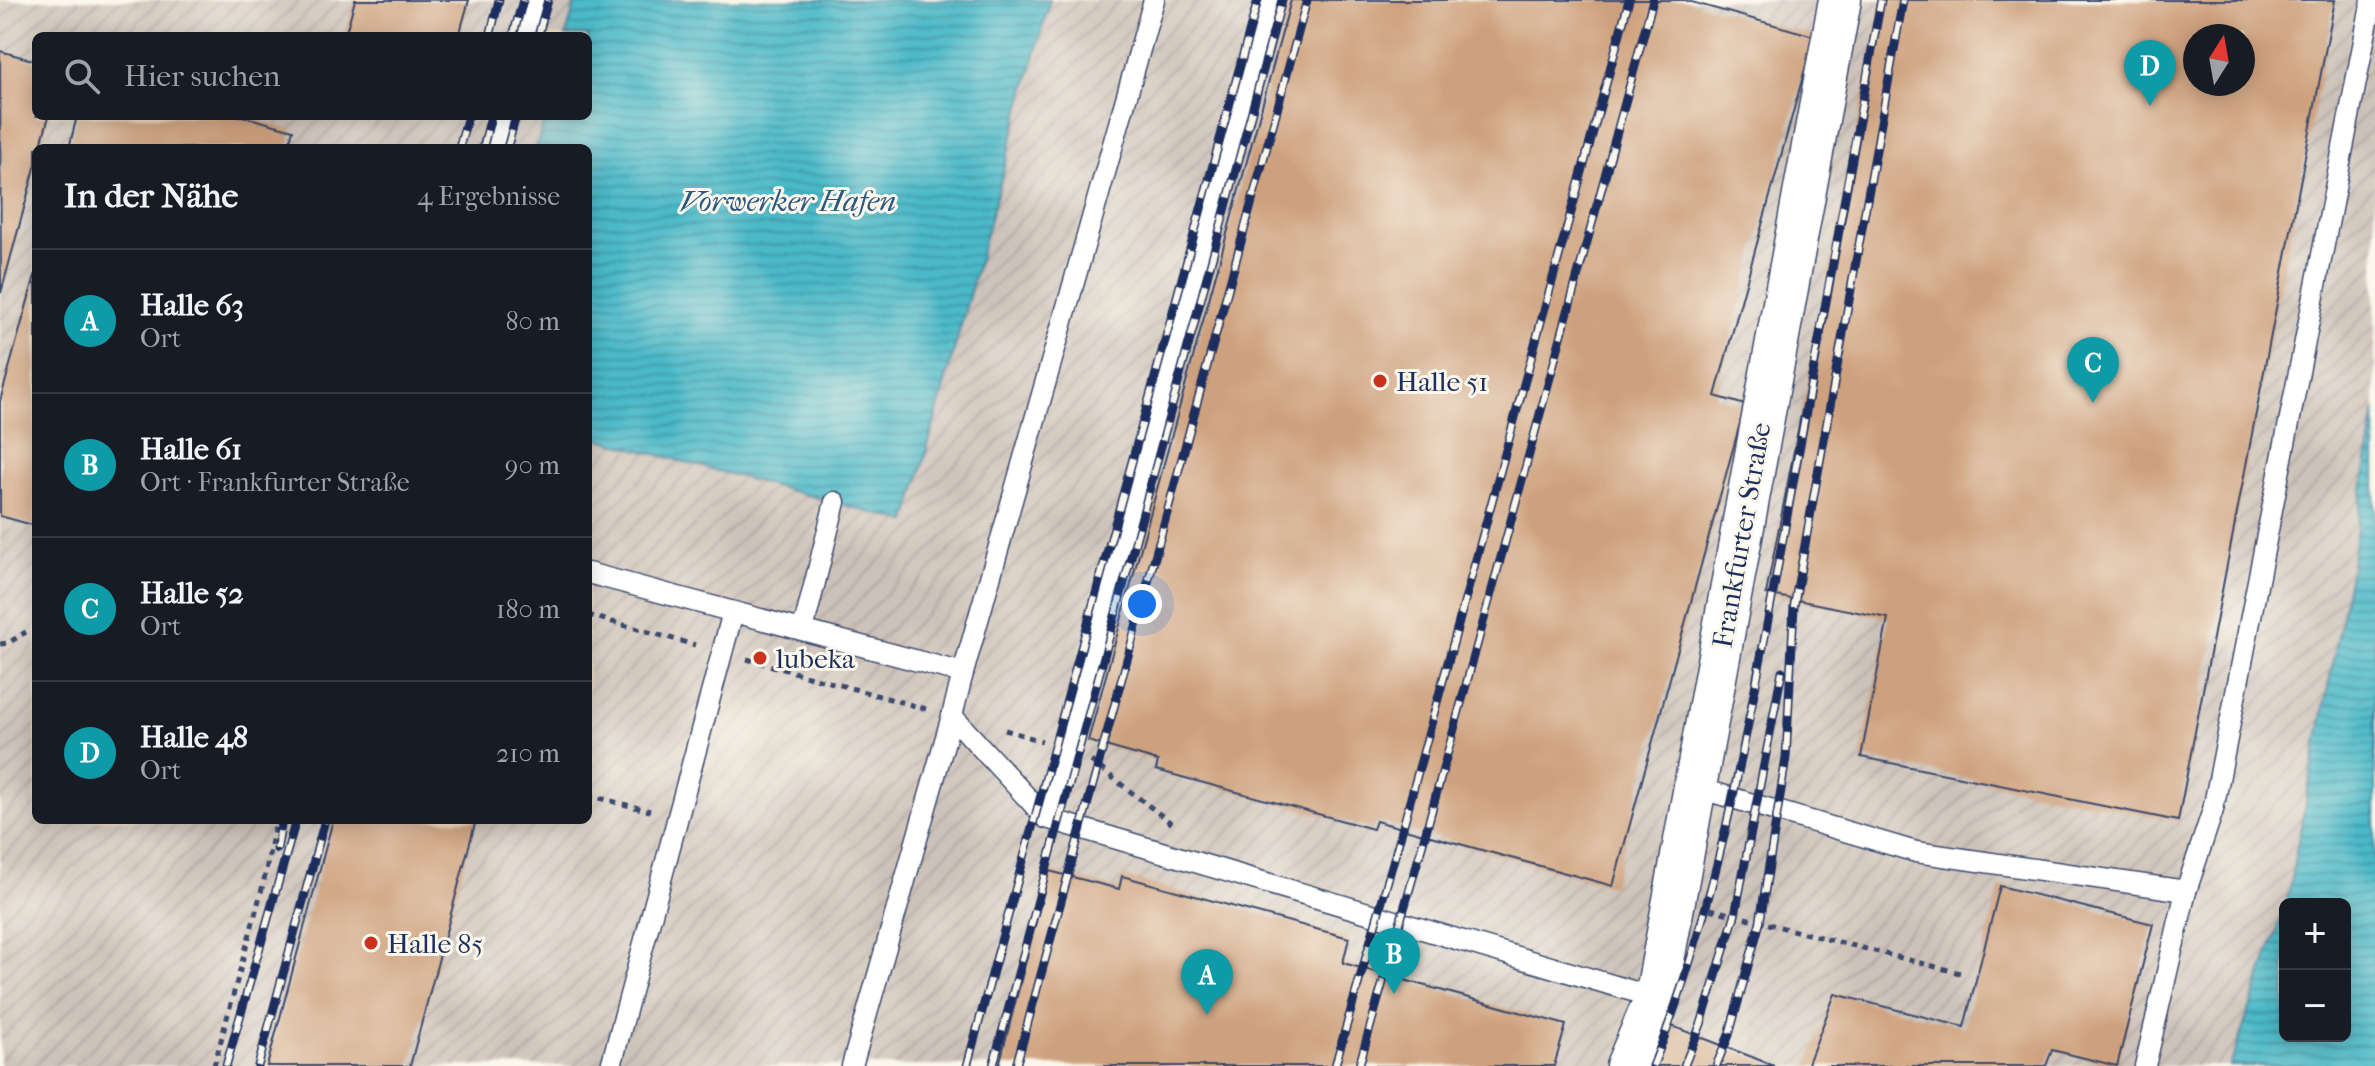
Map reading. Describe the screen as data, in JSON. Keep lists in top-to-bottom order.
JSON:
{
  "streets": {
    "street": ["Frankfurter Straße"]
  },
  "water": ["Vorwerker Hafen"],
  "places": ["Halle 51", "lubeka", "Halle 85"],
  "north": "top",
  "page": {
    "search": "Hier suchen",
    "pins": [
      "D",
      "C",
      "B",
      "A"
    ],
    "heading": ["In der Nähe", "4 Ergebnisse"],
    "list": [
      {
        "mark": "A",
        "name": "Halle 63",
        "note": "Ort",
        "value": "80 m"
      },
      {
        "mark": "B",
        "name": "Halle 61",
        "note": "Ort · Frankfurter Straße",
        "value": "90 m"
      },
      {
        "mark": "C",
        "name": "Halle 52",
        "note": "Ort",
        "value": "180 m"
      },
      {
        "mark": "D",
        "name": "Halle 48",
        "note": "Ort",
        "value": "210 m"
      }
    ],
    "map_buttons": ["+", "−"]
  }
}
